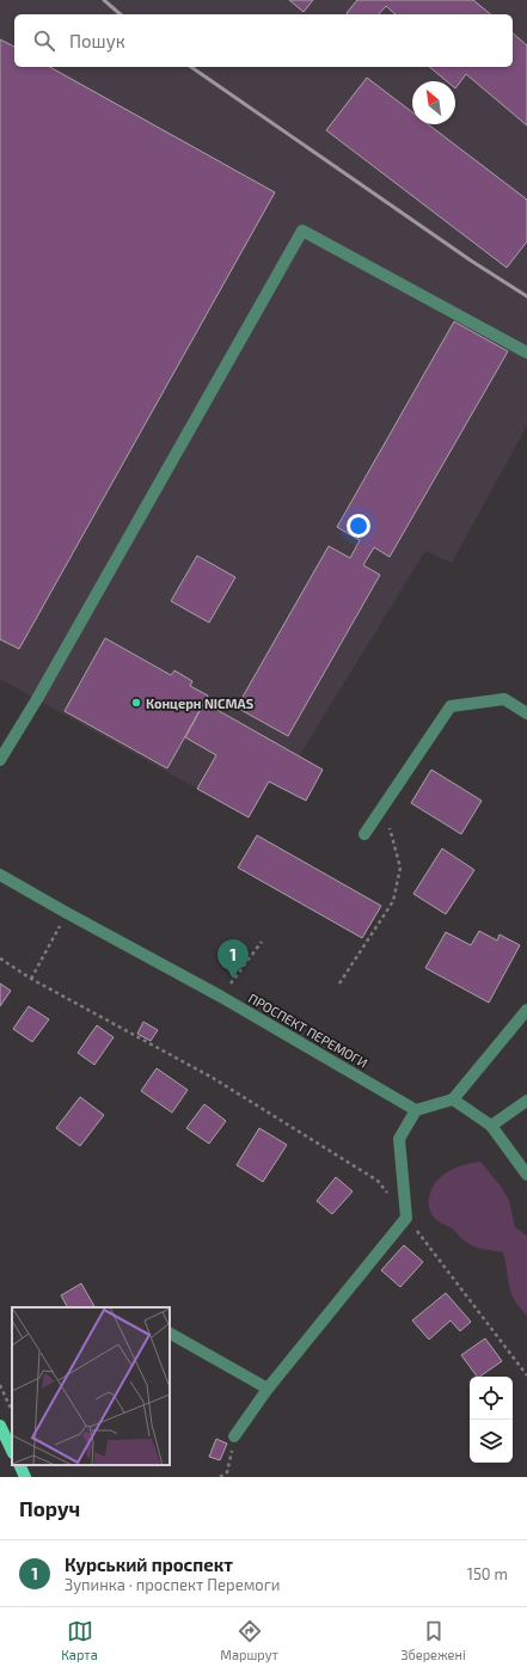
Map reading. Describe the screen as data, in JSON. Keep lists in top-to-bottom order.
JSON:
{
  "streets": {
    "street": ["ПРОСПЕКТ ПЕРЕМОГИ"]
  },
  "places": ["Концерн NICMAS"],
  "north": "top left",
  "page": {
    "search": "Пошук",
    "pins": "1",
    "heading": "Поруч",
    "list": [
      {
        "mark": "1",
        "name": "Курський проспект",
        "note": "Зупинка · проспект Перемоги",
        "value": "150 m"
      }
    ],
    "nav": ["Карта", "Маршрут", "Збережені"]
  }
}
